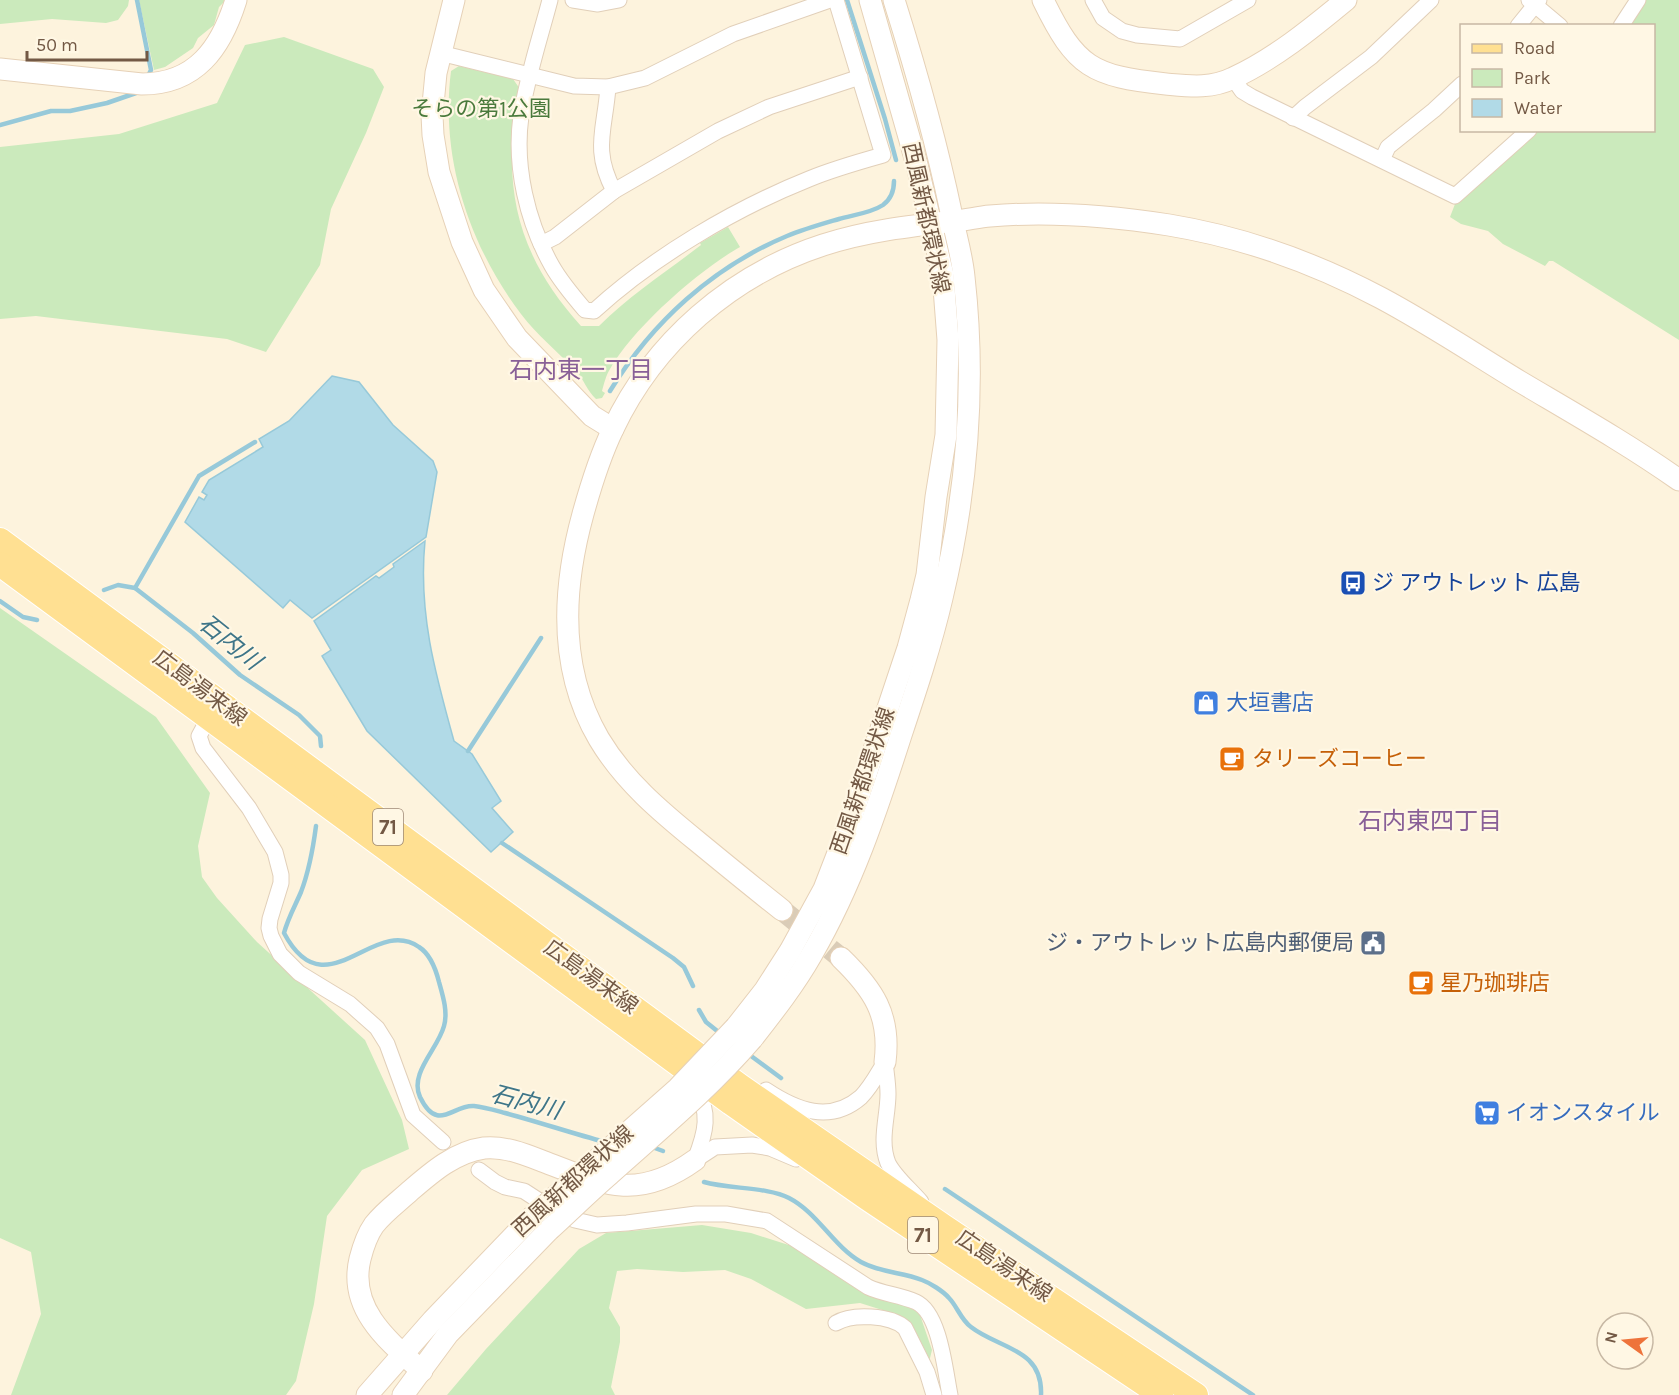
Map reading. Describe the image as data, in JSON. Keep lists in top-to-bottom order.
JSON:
{
  "streets": {
    "main road": ["広島湯来線", "71"],
    "street": ["西風新都環状線"]
  },
  "districts": ["石内東一丁目", "石内東四丁目"],
  "water": ["石内川"],
  "parks": ["そらの第1公園"],
  "places": {
    "bus stop": ["ジ アウトレット 広島"],
    "shop": ["大垣書店"],
    "cafe": ["タリーズコーヒー", "星乃珈琲店"],
    "public building": ["ジ・アウトレット広島内郵便局"],
    "supermarket": ["イオンスタイル"]
  },
  "legend": ["Road", "Park", "Water"],
  "scale_bar": "50 m",
  "north": "left"
}
